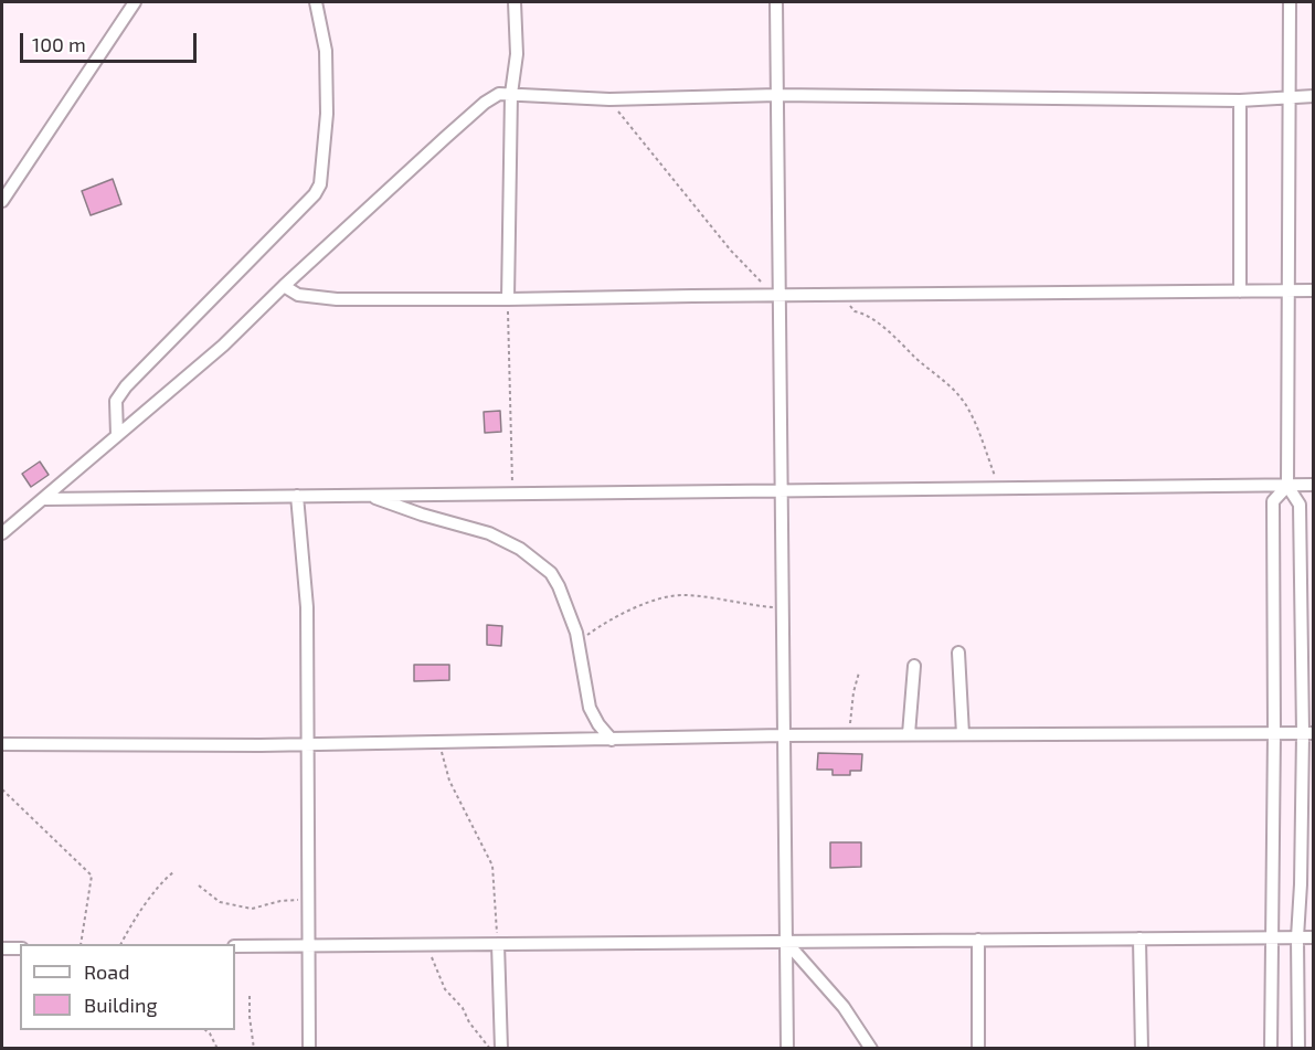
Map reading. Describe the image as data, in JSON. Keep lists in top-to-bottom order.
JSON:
{
  "legend": ["Road", "Building"],
  "scale_bar": "100 m"
}
